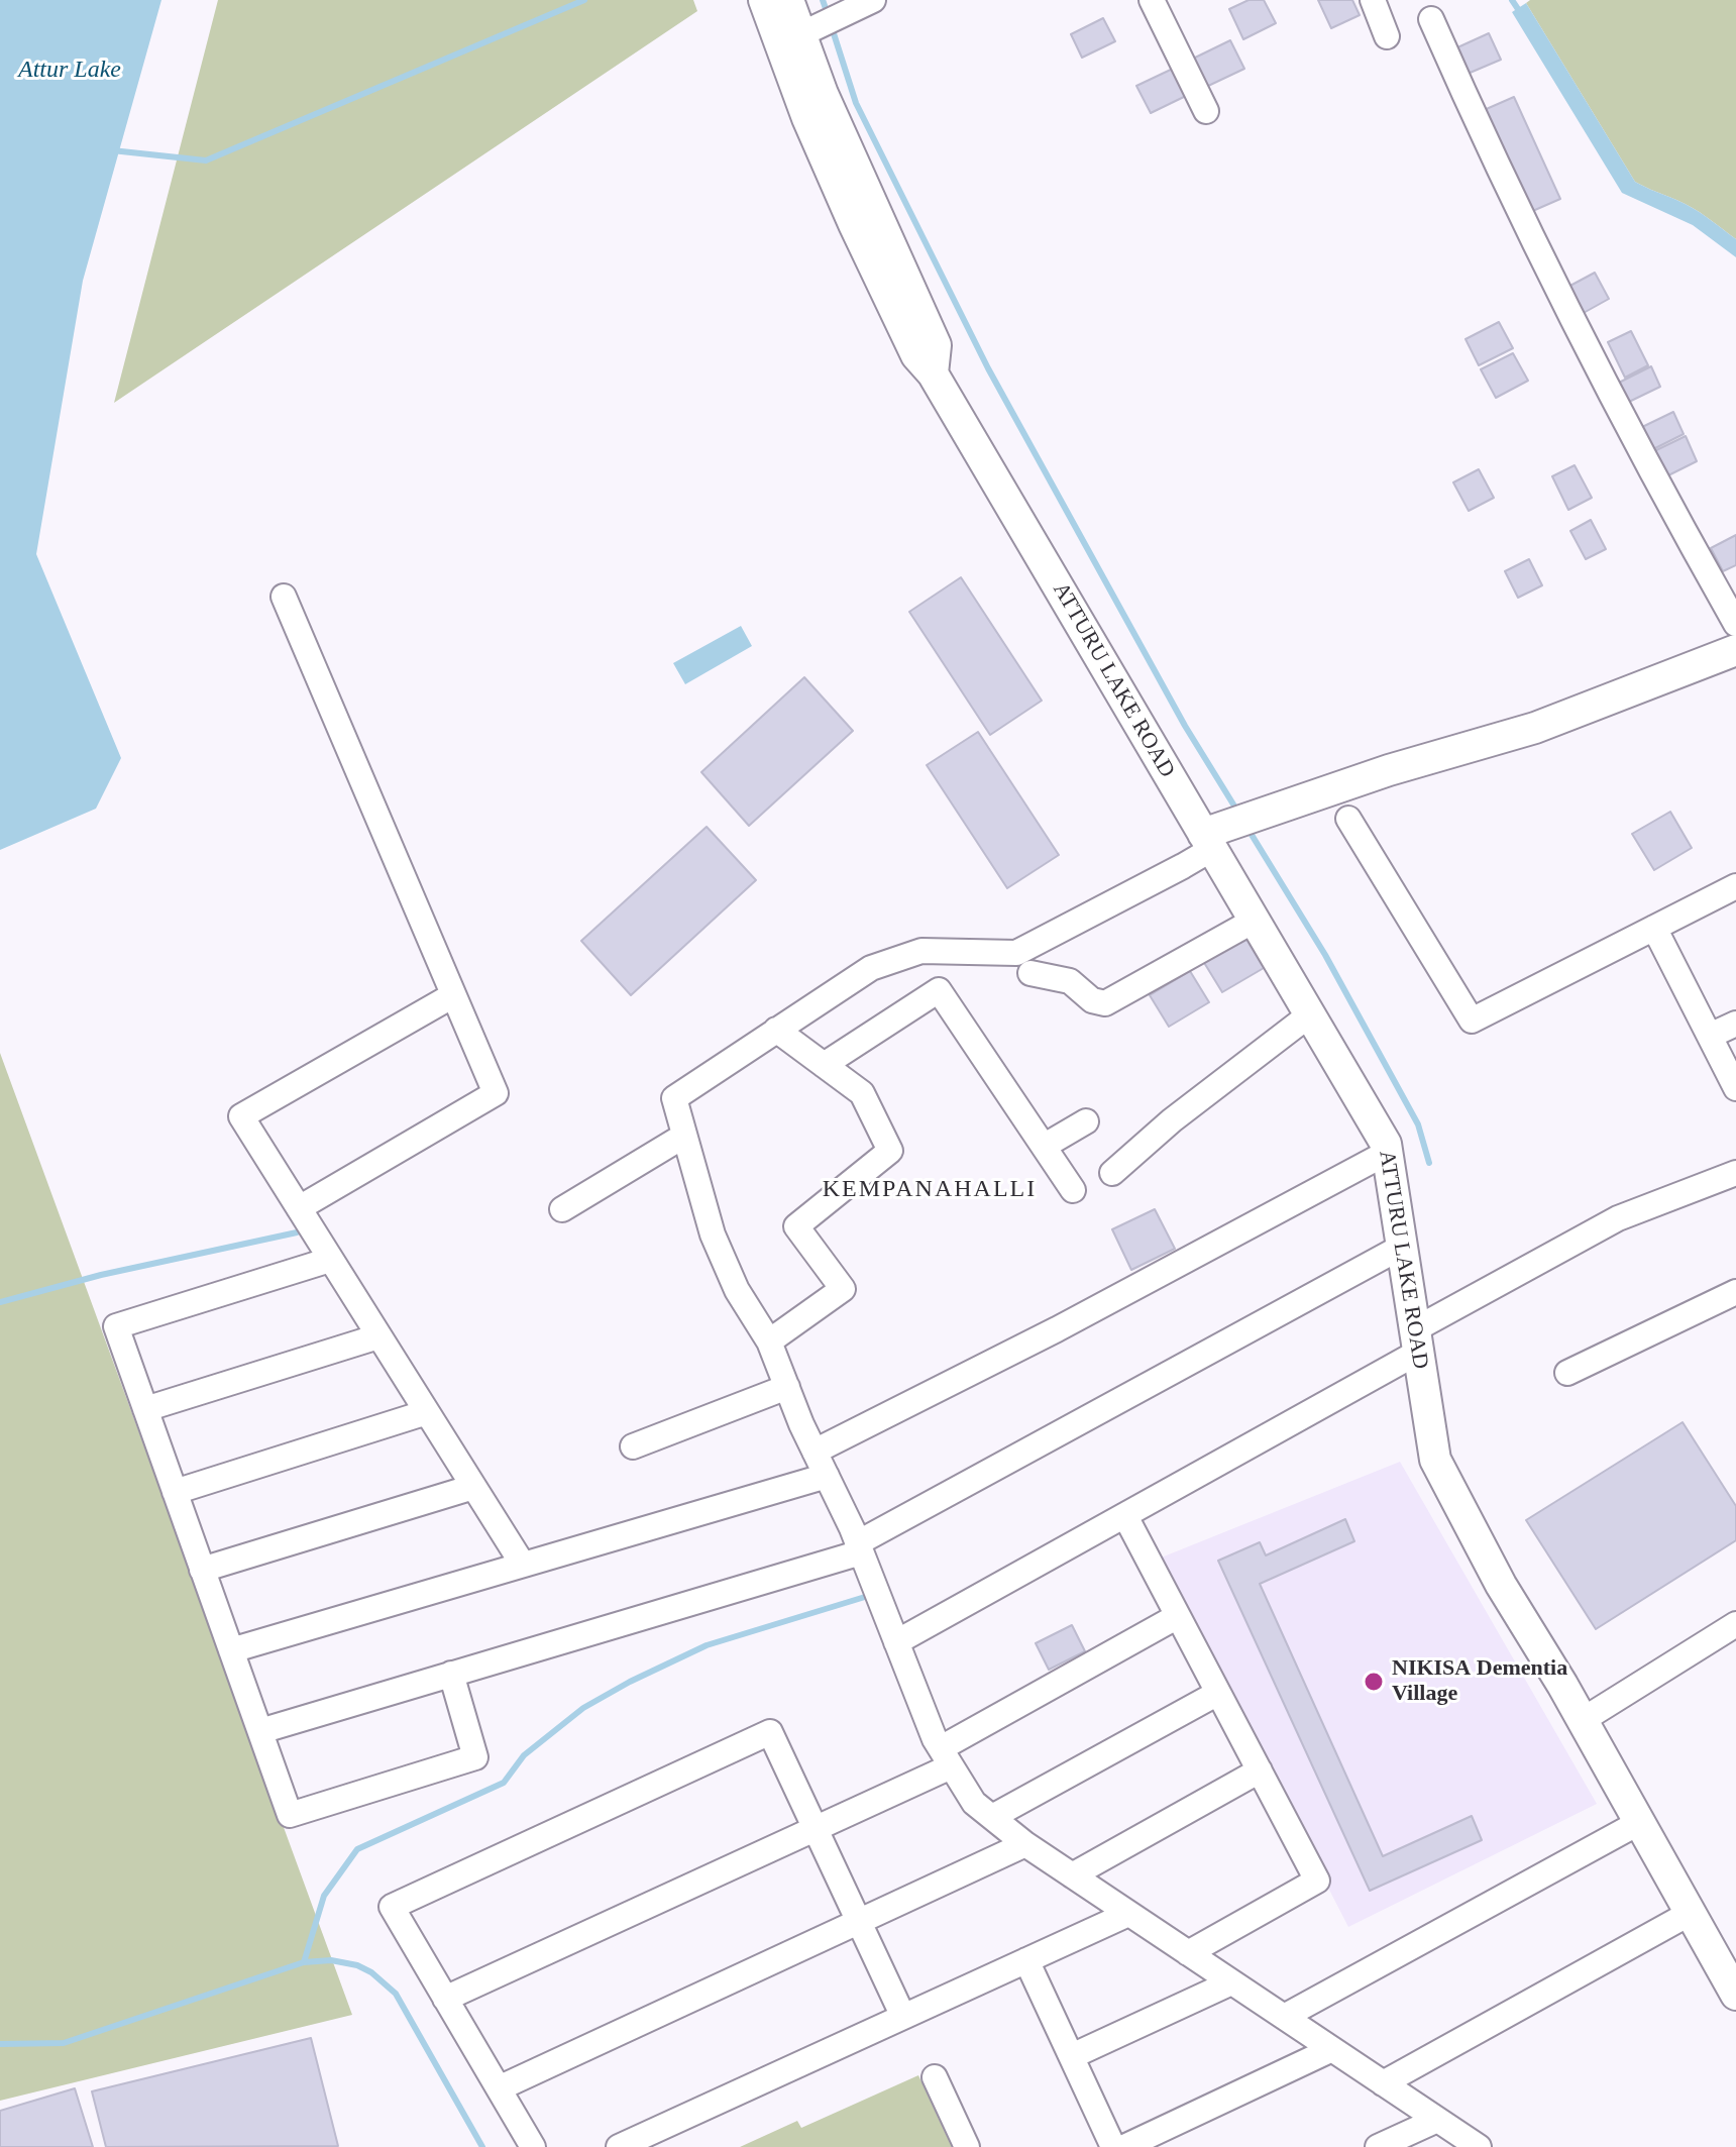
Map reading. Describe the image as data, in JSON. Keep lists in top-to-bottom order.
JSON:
{
  "streets": {
    "street": ["ATTURU LAKE ROAD"]
  },
  "districts": ["KEMPANAHALLI"],
  "water": ["Attur Lake"],
  "places": ["NIKISA Dementia Village"]
}
